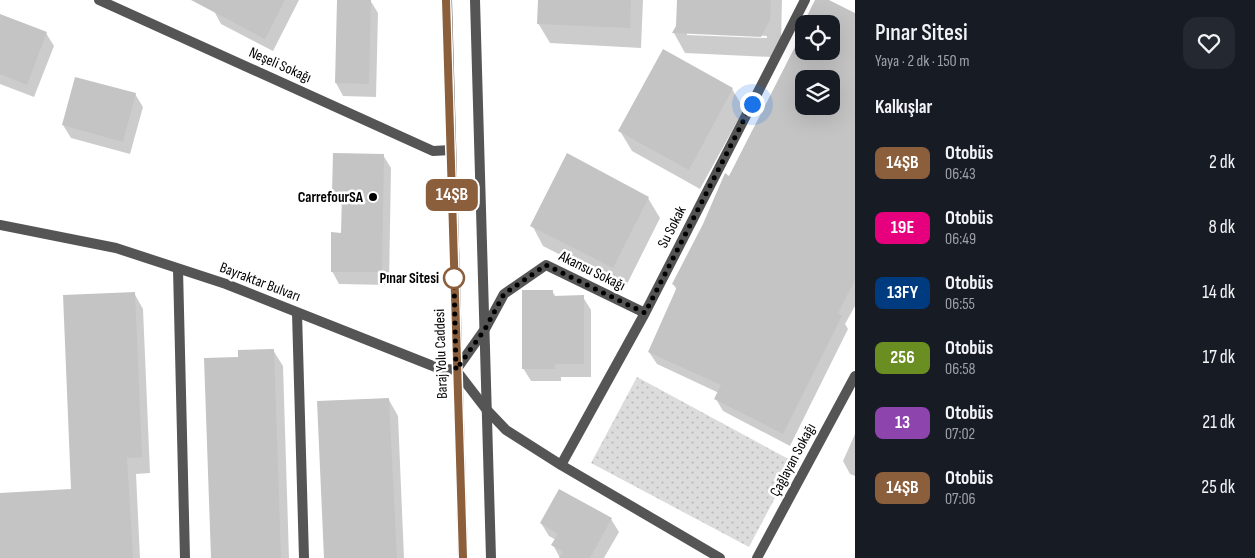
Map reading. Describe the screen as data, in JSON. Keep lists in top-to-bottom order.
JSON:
{
  "streets": {
    "street": [
      "Neşeli Sokağı",
      "Su Sokak",
      "Akansu Sokağı",
      "Bayraktar Bulvarı",
      "Baraj Yolu Caddesi",
      "Çağlayan Sokağı"
    ]
  },
  "crossings": [
    ["Neşeli Sokağı", "Baraj Yolu Caddesi"],
    ["Su Sokak", "Akansu Sokağı"],
    ["Akansu Sokağı", "Bayraktar Bulvarı"],
    ["Akansu Sokağı", "Baraj Yolu Caddesi"],
    ["Bayraktar Bulvarı", "Baraj Yolu Caddesi"]
  ],
  "places": ["CarrefourSA", "Pınar Sitesi"],
  "lines": ["bus line 14ŞB"],
  "page": {
    "on_map": "14ŞB",
    "heading": [
      ["Pınar Sitesi", "Yaya · 2 dk · 150 m"],
      "Kalkışlar"
    ],
    "list": [
      {
        "mark": "14ŞB",
        "name": "Otobüs",
        "note": "06:43",
        "value": "2 dk"
      },
      {
        "mark": "19E",
        "name": "Otobüs",
        "note": "06:49",
        "value": "8 dk"
      },
      {
        "mark": "13FY",
        "name": "Otobüs",
        "note": "06:55",
        "value": "14 dk"
      },
      {
        "mark": "256",
        "name": "Otobüs",
        "note": "06:58",
        "value": "17 dk"
      },
      {
        "mark": "13",
        "name": "Otobüs",
        "note": "07:02",
        "value": "21 dk"
      },
      {
        "mark": "14ŞB",
        "name": "Otobüs",
        "note": "07:06",
        "value": "25 dk"
      }
    ]
  }
}
